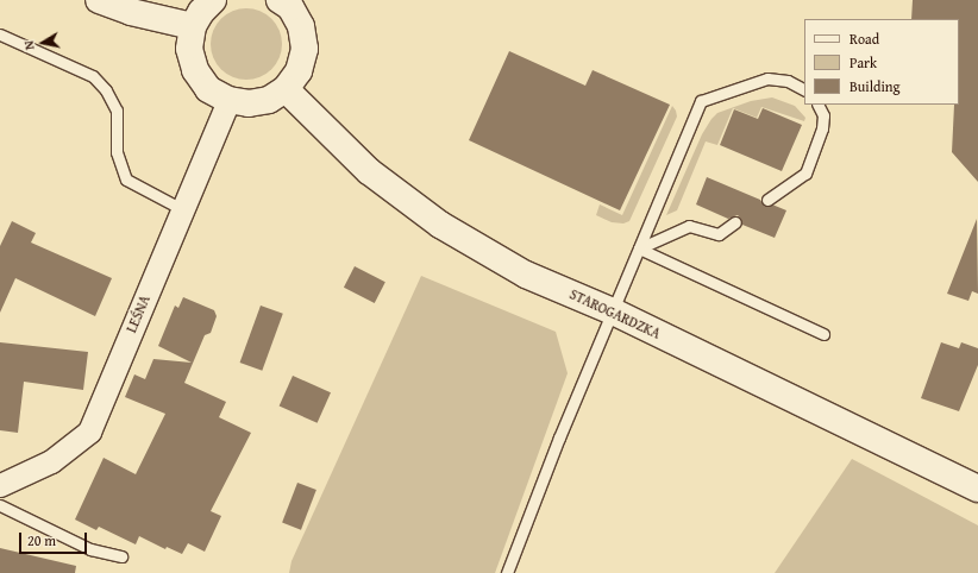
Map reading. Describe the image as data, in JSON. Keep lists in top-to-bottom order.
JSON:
{
  "streets": {
    "main road": ["STAROGARDZKA"],
    "street": ["LEŚNA"]
  },
  "legend": ["Road", "Park", "Building"],
  "scale_bar": "20 m",
  "north": "left"
}
